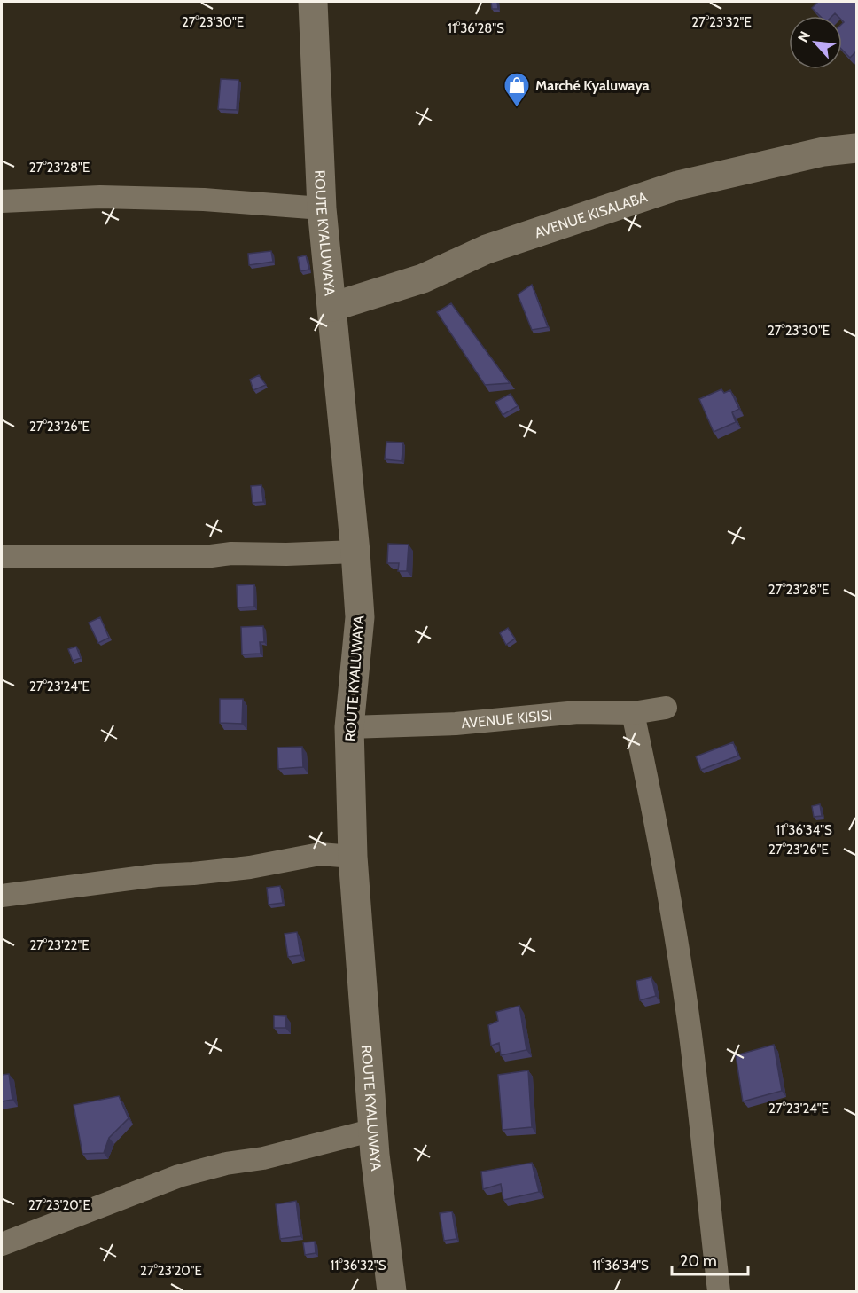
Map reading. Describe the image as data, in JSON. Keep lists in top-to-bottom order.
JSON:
{
  "streets": {
    "street": ["AVENUE KISALABA", "ROUTE KYALUWAYA", "AVENUE KISISI"]
  },
  "crossings": [
    ["AVENUE KISALABA", "ROUTE KYALUWAYA"],
    ["ROUTE KYALUWAYA", "AVENUE KISISI"]
  ],
  "places": {
    "shop": ["Marché Kyaluwaya"]
  },
  "scale_bar": "20 m",
  "north": "top left",
  "coordinates": [
    "27°23'30\"E",
    "27°23'32\"E",
    "11°36'28\"S",
    "27°23'28\"E",
    "27°23'26\"E",
    "27°23'24\"E",
    "11°36'34\"S",
    "27°23'22\"E",
    "27°23'20\"E",
    "11°36'32\"S"
  ]
}
